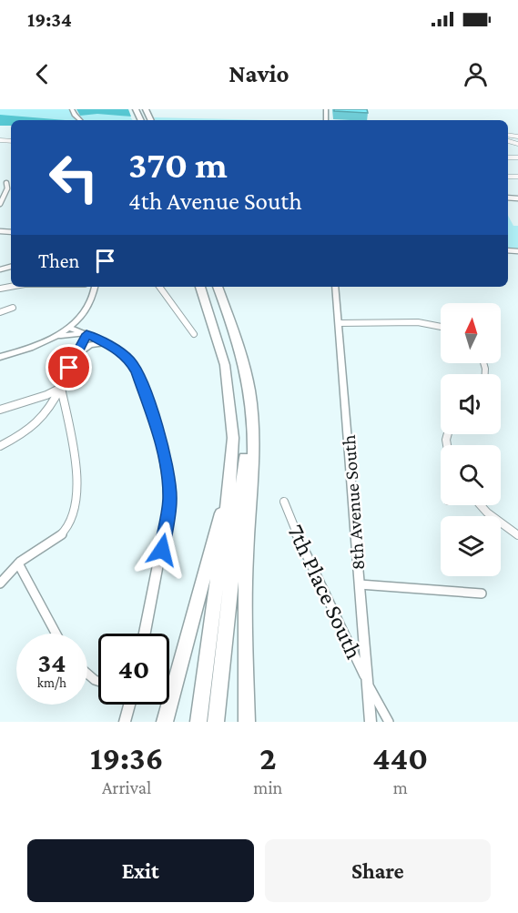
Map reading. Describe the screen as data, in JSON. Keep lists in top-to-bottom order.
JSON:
{
  "streets": {
    "street": ["8th Avenue South", "7th Place South"]
  },
  "crossings": [
    ["8th Avenue South", "7th Place South"]
  ],
  "north": "top",
  "page": {
    "status": "19:34",
    "header": "Navio",
    "turn": ["370 m", "4th Avenue South"],
    "then": "Then",
    "speed": "34 km/h",
    "limit": "40",
    "eta": [
      "19:36",
      "Arrival",
      "2",
      "min",
      "440",
      "m"
    ],
    "buttons": ["Exit", "Share"]
  }
}
